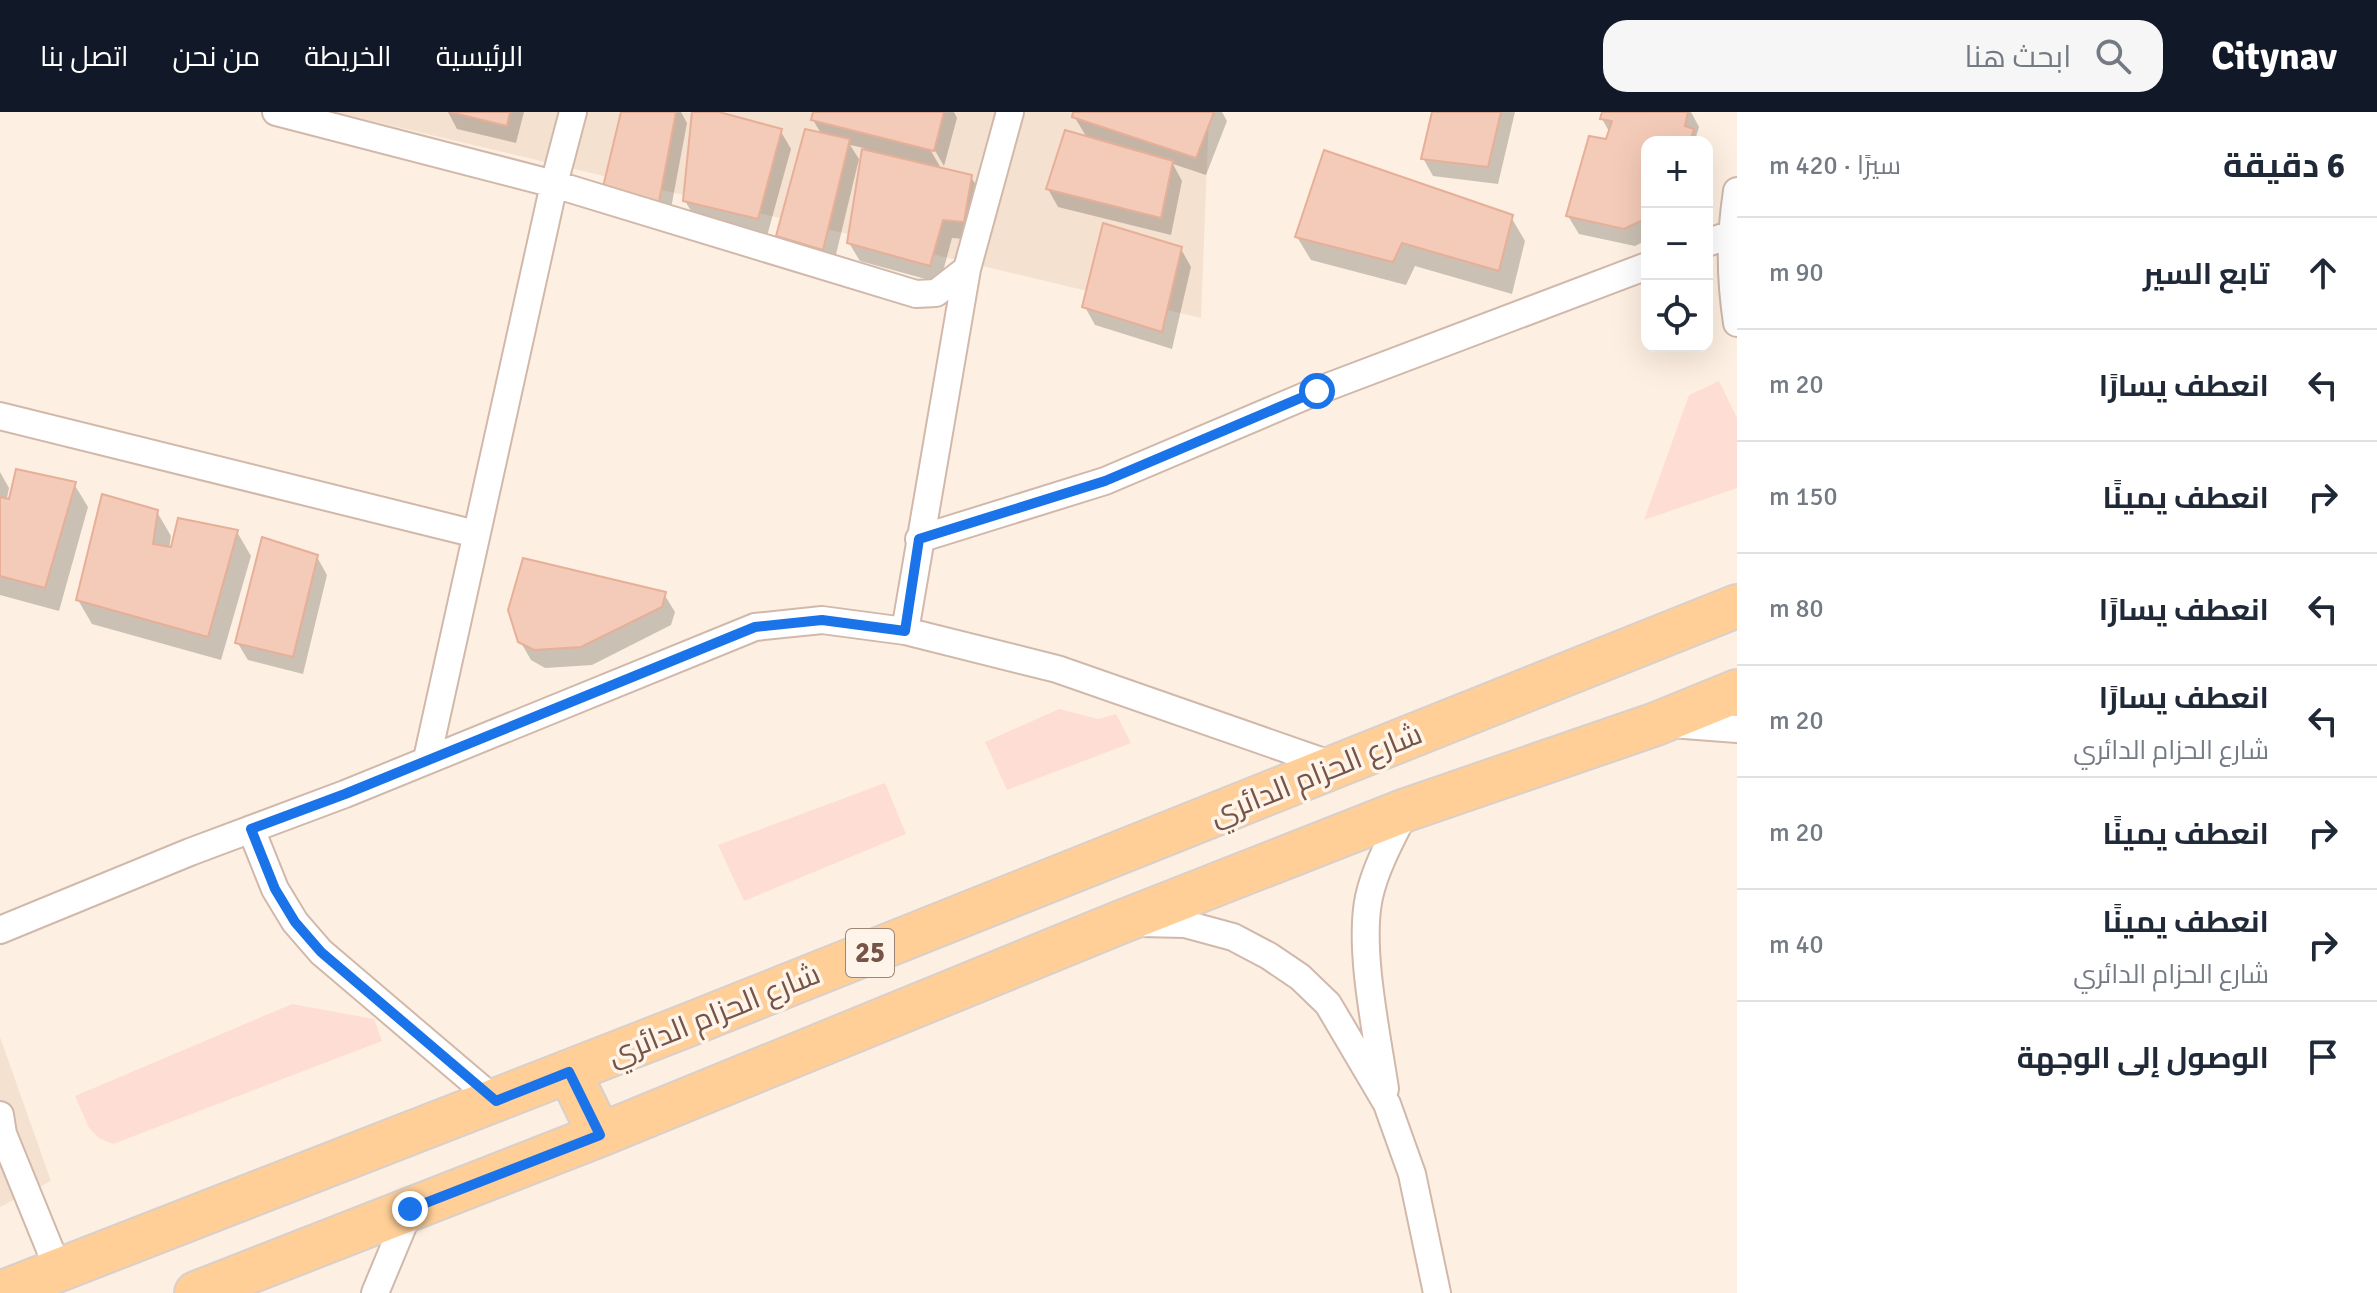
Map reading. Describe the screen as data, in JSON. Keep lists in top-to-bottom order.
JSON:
{
  "streets": {
    "main road": ["شارع الحزام الدائري", "25"]
  },
  "page": {
    "header": "Citynav",
    "search": "ابحث هنا",
    "nav": [
      "الرئيسية",
      "الخريطة",
      "من نحن",
      "اتصل بنا"
    ],
    "heading": ["6 دقيقة", "سيرًا · 420 m"],
    "map_buttons": ["+", "−"],
    "list": [
      ["تابع السير", "90 m"],
      ["انعطف يسارًا", "20 m"],
      ["انعطف يمينًا", "150 m"],
      ["انعطف يسارًا", "80 m"],
      ["انعطف يسارًا", "شارع الحزام الدائري", "20 m"],
      ["انعطف يمينًا", "20 m"],
      ["انعطف يمينًا", "شارع الحزام الدائري", "40 m"],
      "الوصول إلى الوجهة"
    ]
  }
}
